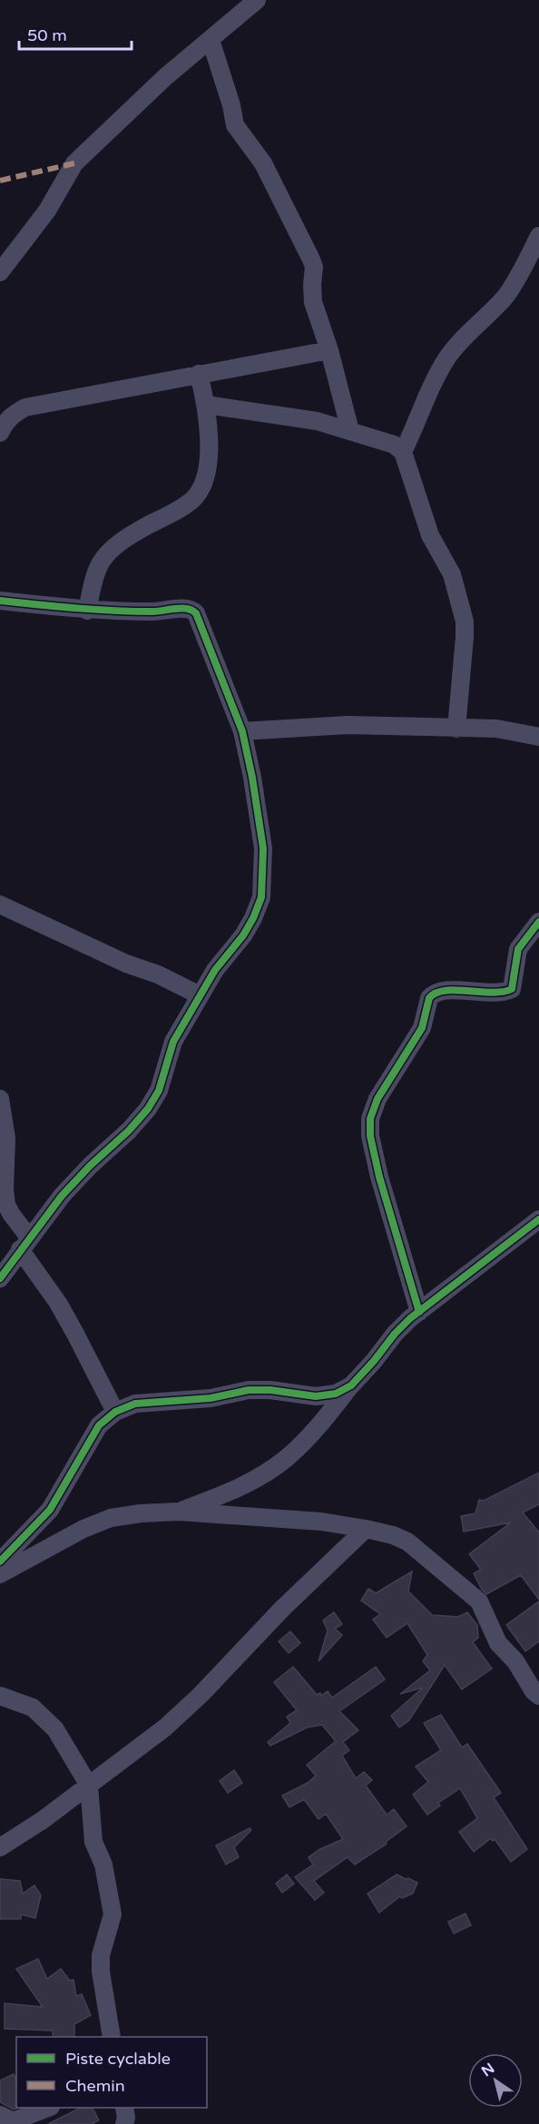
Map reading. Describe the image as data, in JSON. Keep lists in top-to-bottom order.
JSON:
{
  "legend": ["Piste cyclable", "Chemin"],
  "scale_bar": "50 m",
  "north": "top left"
}
